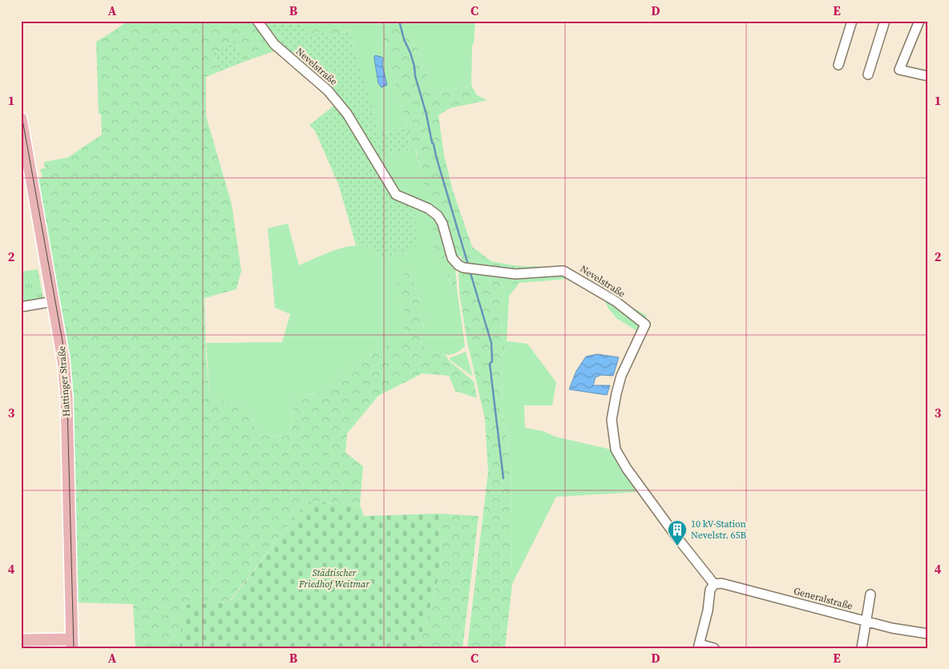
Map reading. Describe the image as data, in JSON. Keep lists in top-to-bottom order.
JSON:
{
  "streets": {
    "main road": ["Hattinger Straße"],
    "street": ["Nevelstraße", "Generalstraße"]
  },
  "crossings": [
    ["Nevelstraße", "Generalstraße"]
  ],
  "parks": ["Städtischer Friedhof Weitmar"],
  "places": {
    "building": ["10 kV-Station Nevelstr. 65B"]
  },
  "grid": {
    "columns": [
      "A",
      "B",
      "C",
      "D",
      "E"
    ],
    "rows": [
      "1",
      "2",
      "3",
      "4"
    ]
  }
}
